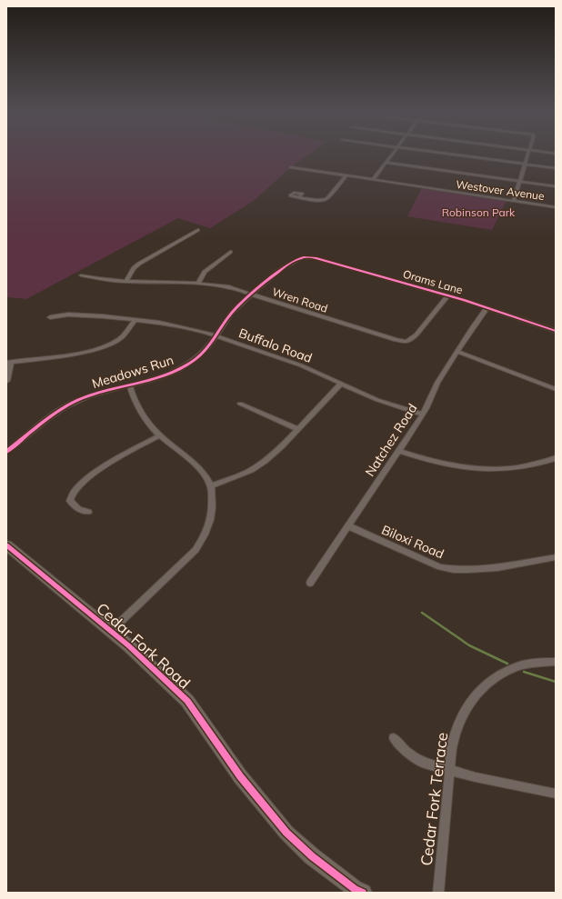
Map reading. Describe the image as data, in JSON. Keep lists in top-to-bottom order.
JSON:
{
  "streets": {
    "street": [
      "Westover Avenue",
      "Orams Lane",
      "Wren Road",
      "Buffalo Road",
      "Meadows Run",
      "Natchez Road",
      "Biloxi Road",
      "Cedar Fork Road",
      "Cedar Fork Terrace"
    ]
  },
  "crossings": [
    ["Orams Lane", "Wren Road"],
    ["Orams Lane", "Meadows Run"],
    ["Orams Lane", "Natchez Road"],
    ["Wren Road", "Meadows Run"],
    ["Buffalo Road", "Meadows Run"],
    ["Buffalo Road", "Natchez Road"],
    ["Natchez Road", "Biloxi Road"]
  ],
  "parks": ["Robinson Park"]
}
